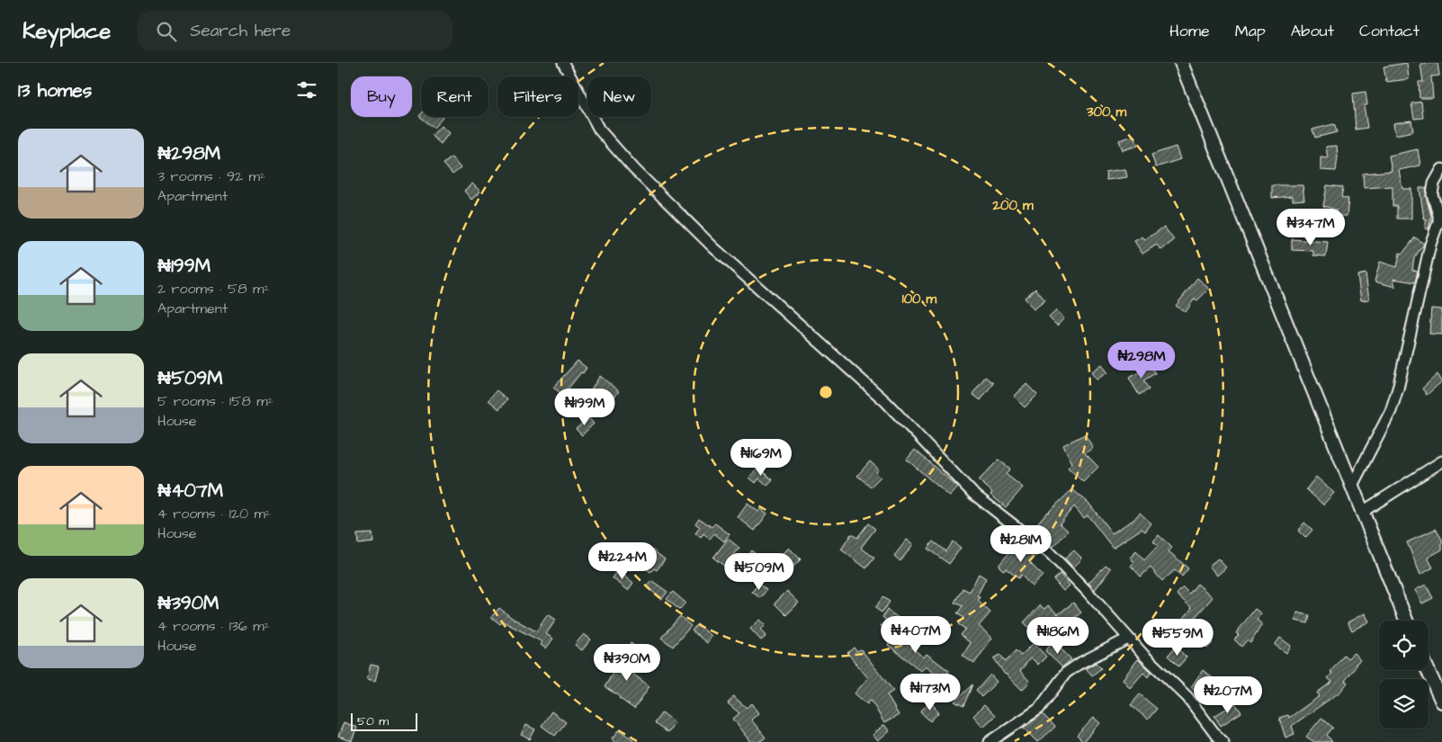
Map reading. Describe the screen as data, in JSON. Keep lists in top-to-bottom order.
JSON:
{
  "scale_bar": "50 m",
  "page": {
    "header": "Keyplace",
    "search": "Search here",
    "nav": [
      "Home",
      "Map",
      "About",
      "Contact"
    ],
    "heading": "13 homes",
    "chip": [
      "Buy",
      "Rent",
      "Filters",
      "New"
    ],
    "list": [
      {
        "name": "₦298M",
        "note": "3 rooms · 92 m² · Apartment"
      },
      {
        "name": "₦199M",
        "note": "2 rooms · 58 m² · Apartment"
      },
      {
        "name": "₦509M",
        "note": "5 rooms · 158 m² · House"
      },
      {
        "name": "₦407M",
        "note": "4 rooms · 120 m² · House"
      },
      {
        "name": "₦390M",
        "note": "4 rooms · 136 m² · House"
      }
    ],
    "price": [
      "₦347M",
      "₦298M",
      "₦199M",
      "₦169M",
      "₦281M",
      "₦224M",
      "₦509M",
      "₦407M",
      "₦186M",
      "₦559M",
      "₦390M",
      "₦173M",
      "₦207M"
    ],
    "scale": "50 m"
  },
  "rings": ["300 m", "200 m", "100 m"]
}
